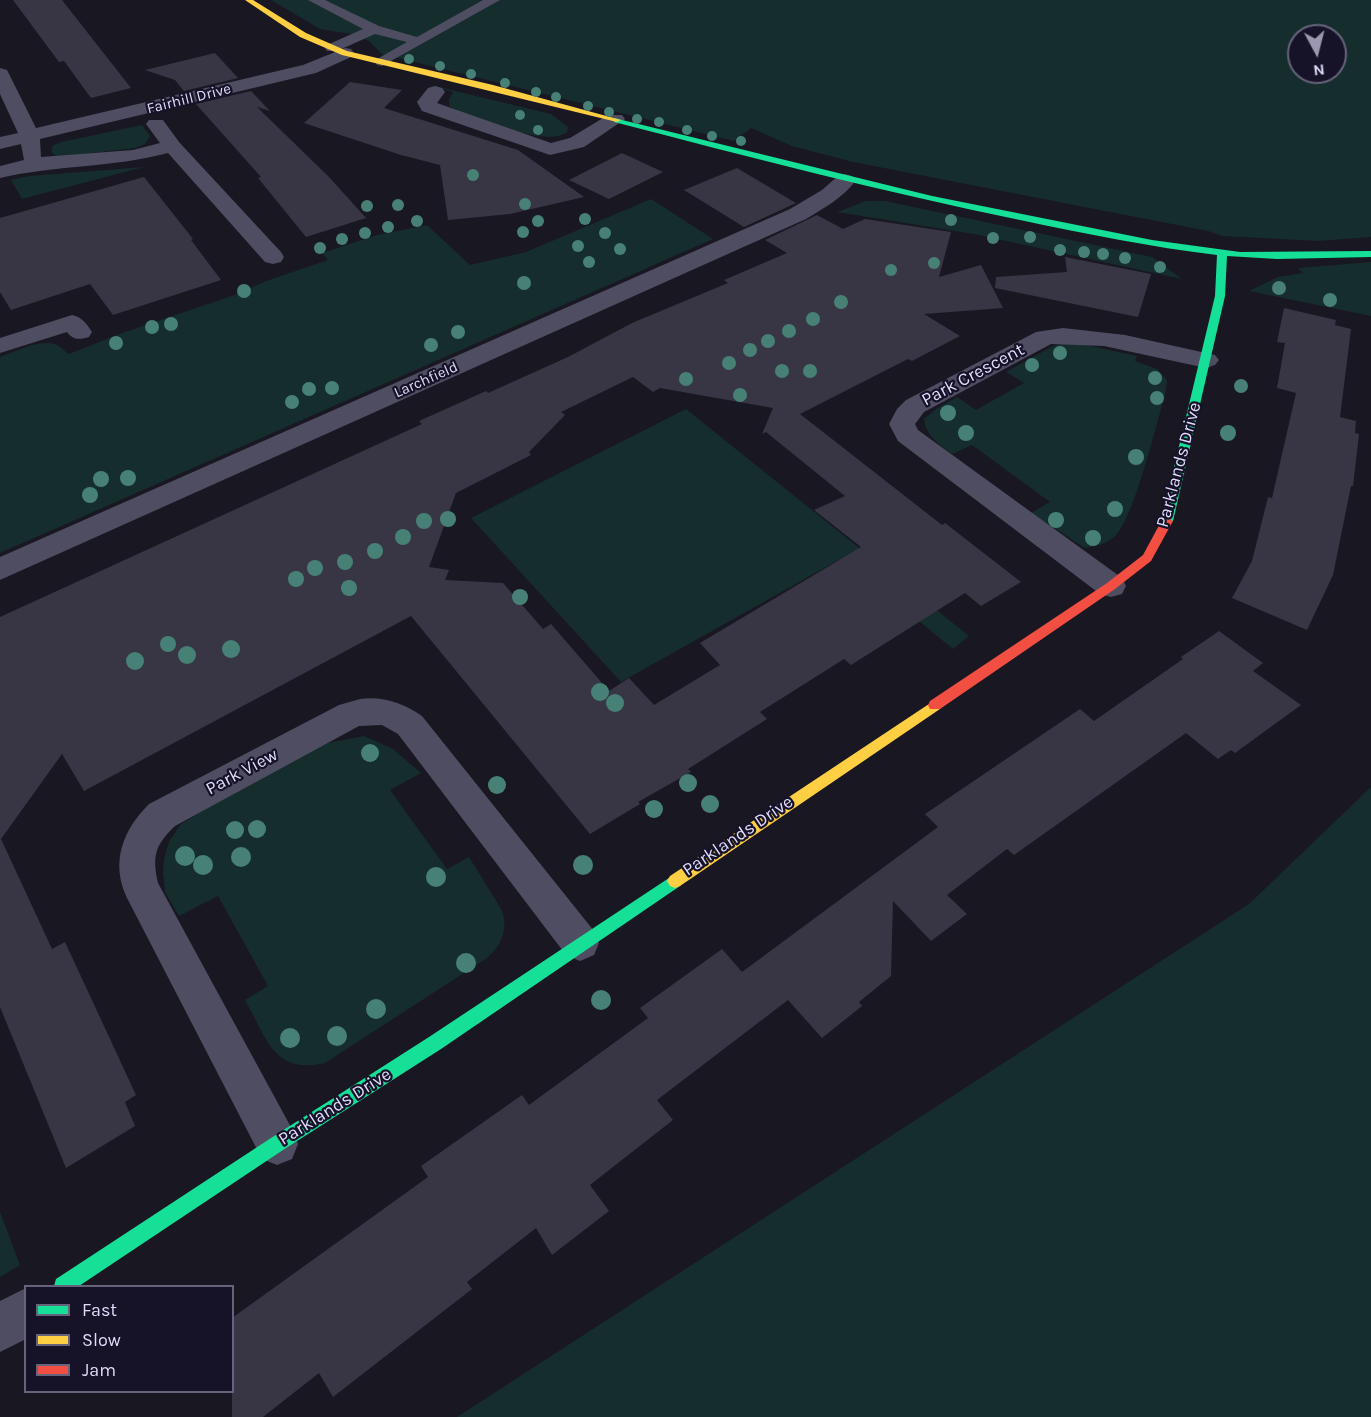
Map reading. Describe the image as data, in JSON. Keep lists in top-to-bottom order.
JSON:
{
  "streets": {
    "street": [
      "Fairhill Drive",
      "Park Crescent",
      "Larchfield",
      "Parklands Drive",
      "Park View"
    ]
  },
  "crossings": [
    ["Park Crescent", "Parklands Drive"],
    ["Parklands Drive", "Park View"]
  ],
  "legend": ["Fast", "Slow", "Jam"],
  "north": "bottom"
}
